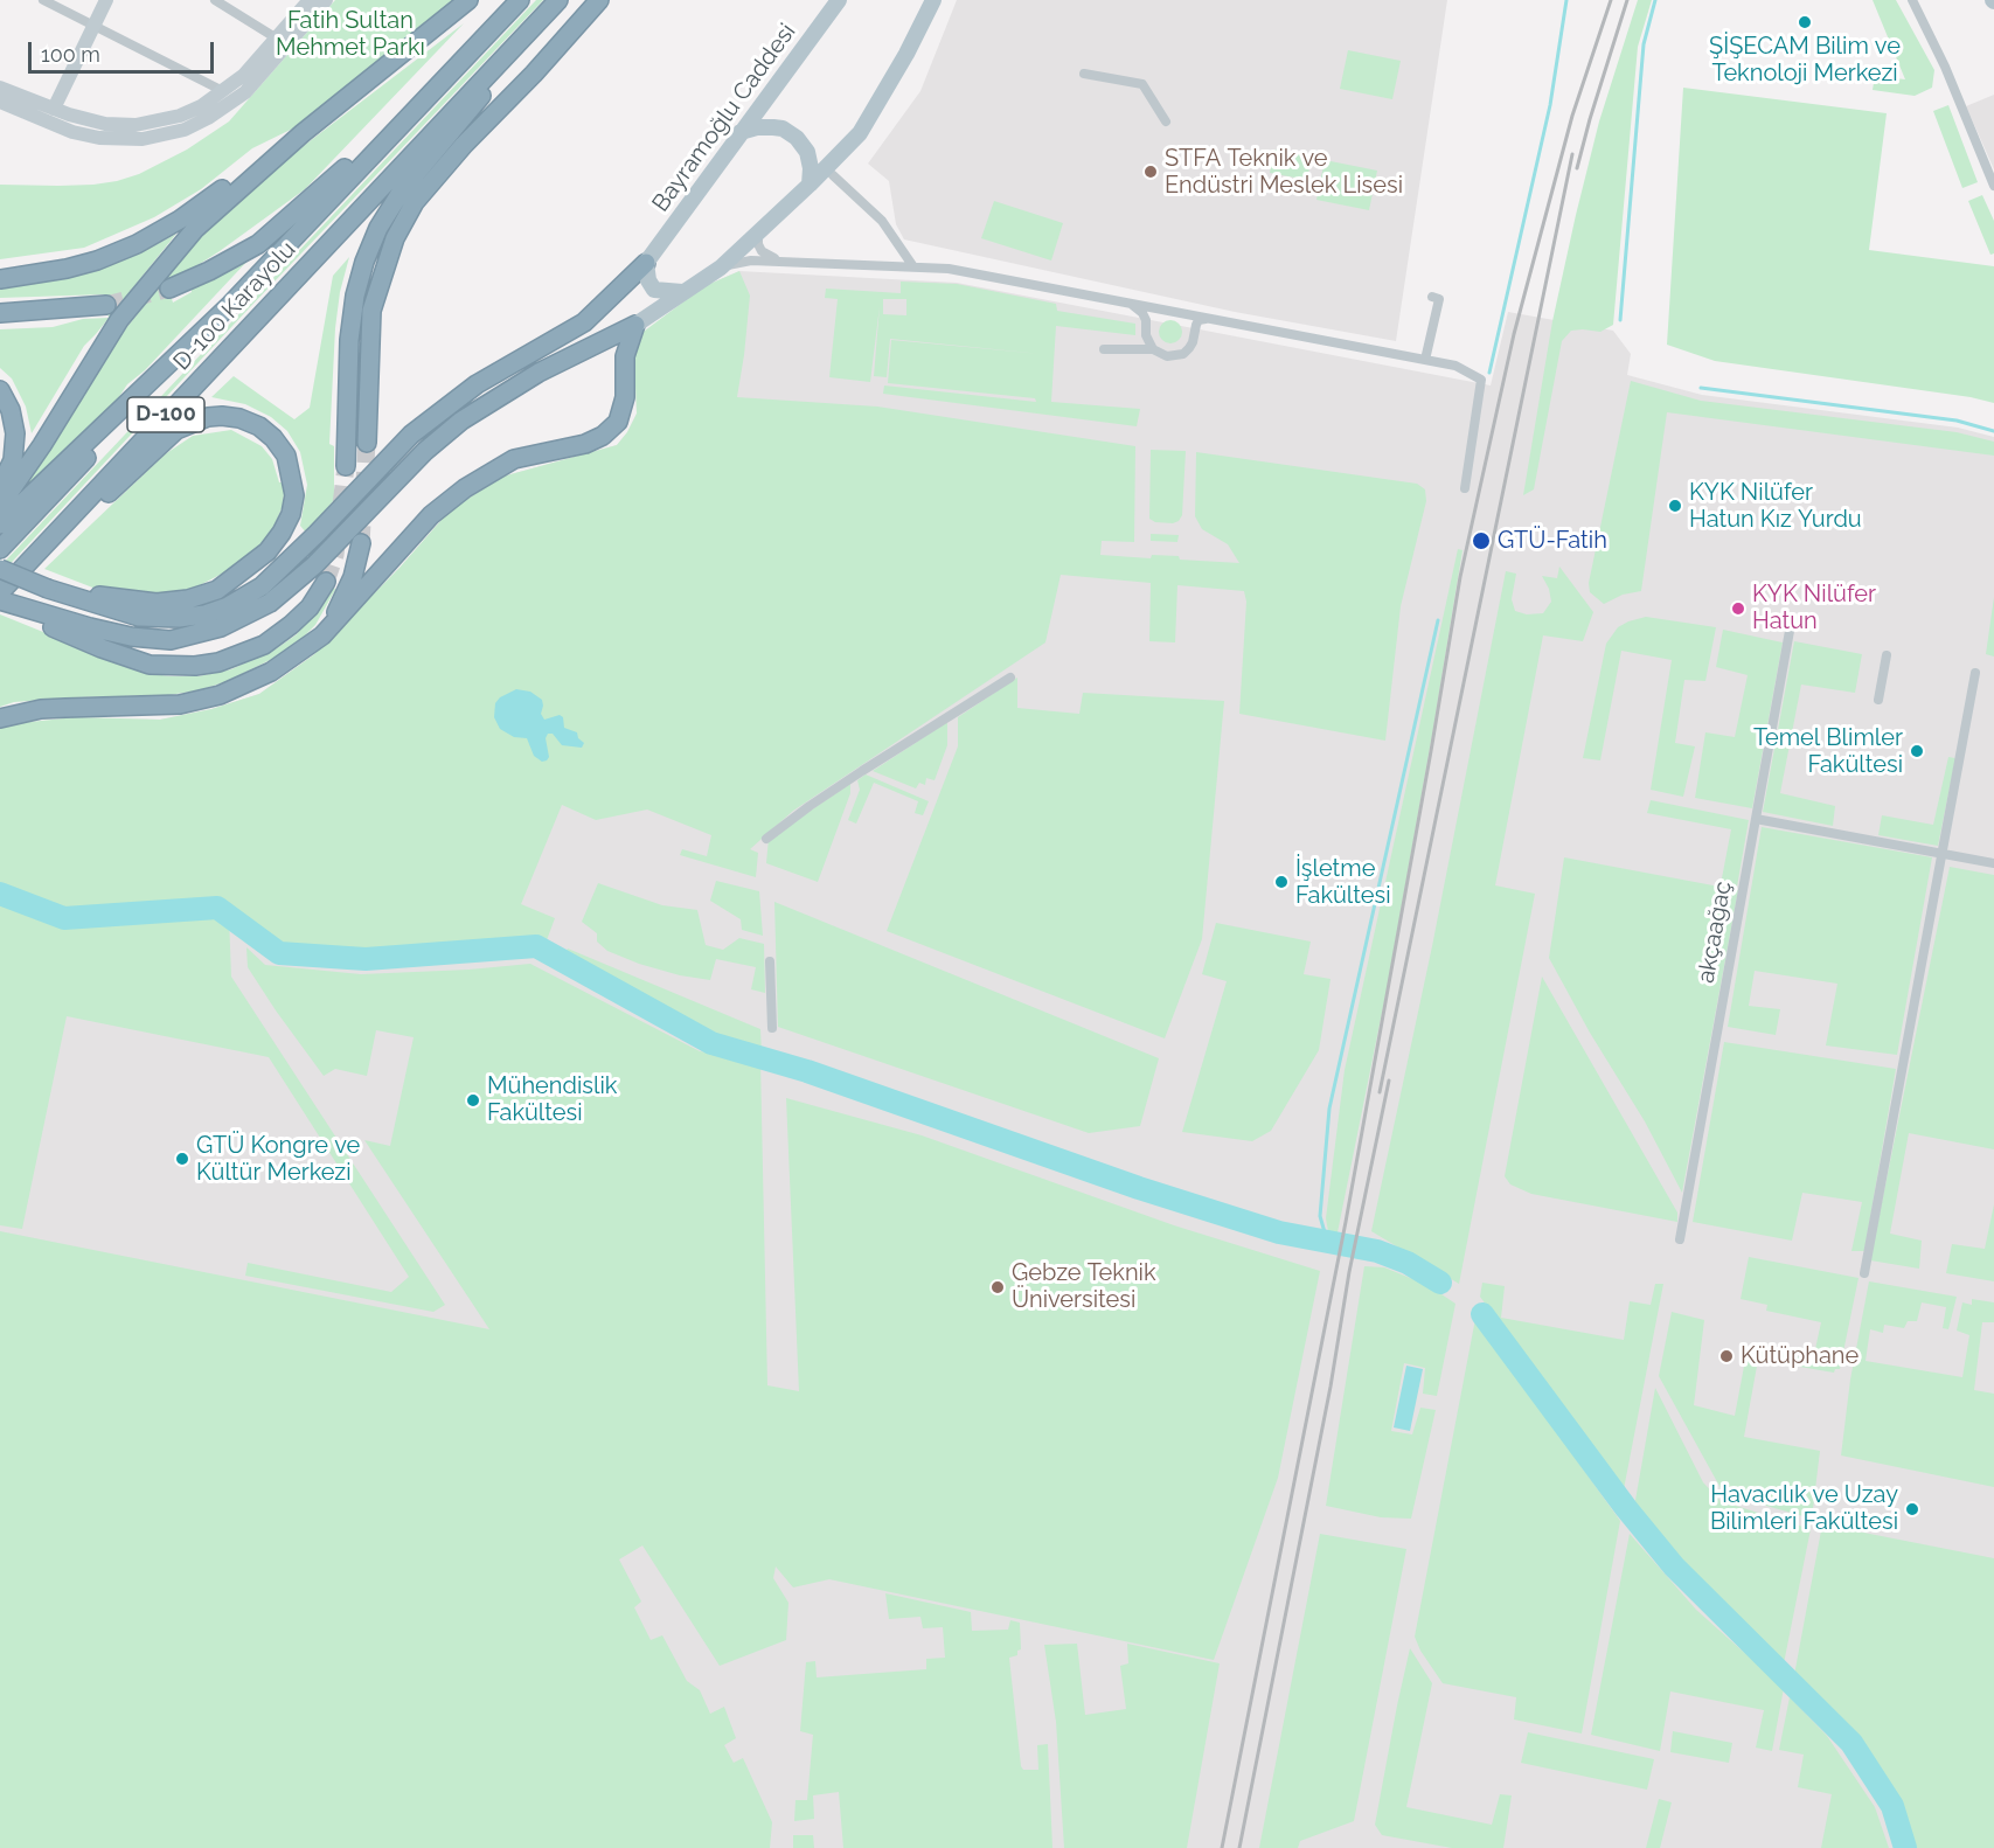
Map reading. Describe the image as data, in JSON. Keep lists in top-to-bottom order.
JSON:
{
  "streets": {
    "highway": ["D-100 Karayolu", "D-100"],
    "main road": ["Bayramoğlu Caddesi"],
    "street": ["akçaağaç"]
  },
  "crossings": [
    ["D-100 Karayolu", "D-100"]
  ],
  "parks": ["Fatih Sultan Mehmet Parkı"],
  "places": [
    "ŞİŞECAM Bilim ve Teknoloji Merkezi",
    "STFA Teknik ve Endüstri Meslek Lisesi",
    "KYK Nilüfer Hatun Kız Yurdu",
    "GTÜ-Fatih",
    "KYK Nilüfer Hatun",
    "Temel Blimler Fakültesi",
    "İşletme Fakültesi",
    "Mühendislik Fakültesi",
    "GTÜ Kongre ve Kültür Merkezi",
    "Gebze Teknik Üniversitesi",
    "Kütüphane",
    "Havacılık ve Uzay Bilimleri Fakültesi"
  ],
  "scale_bar": "100 m"
}
